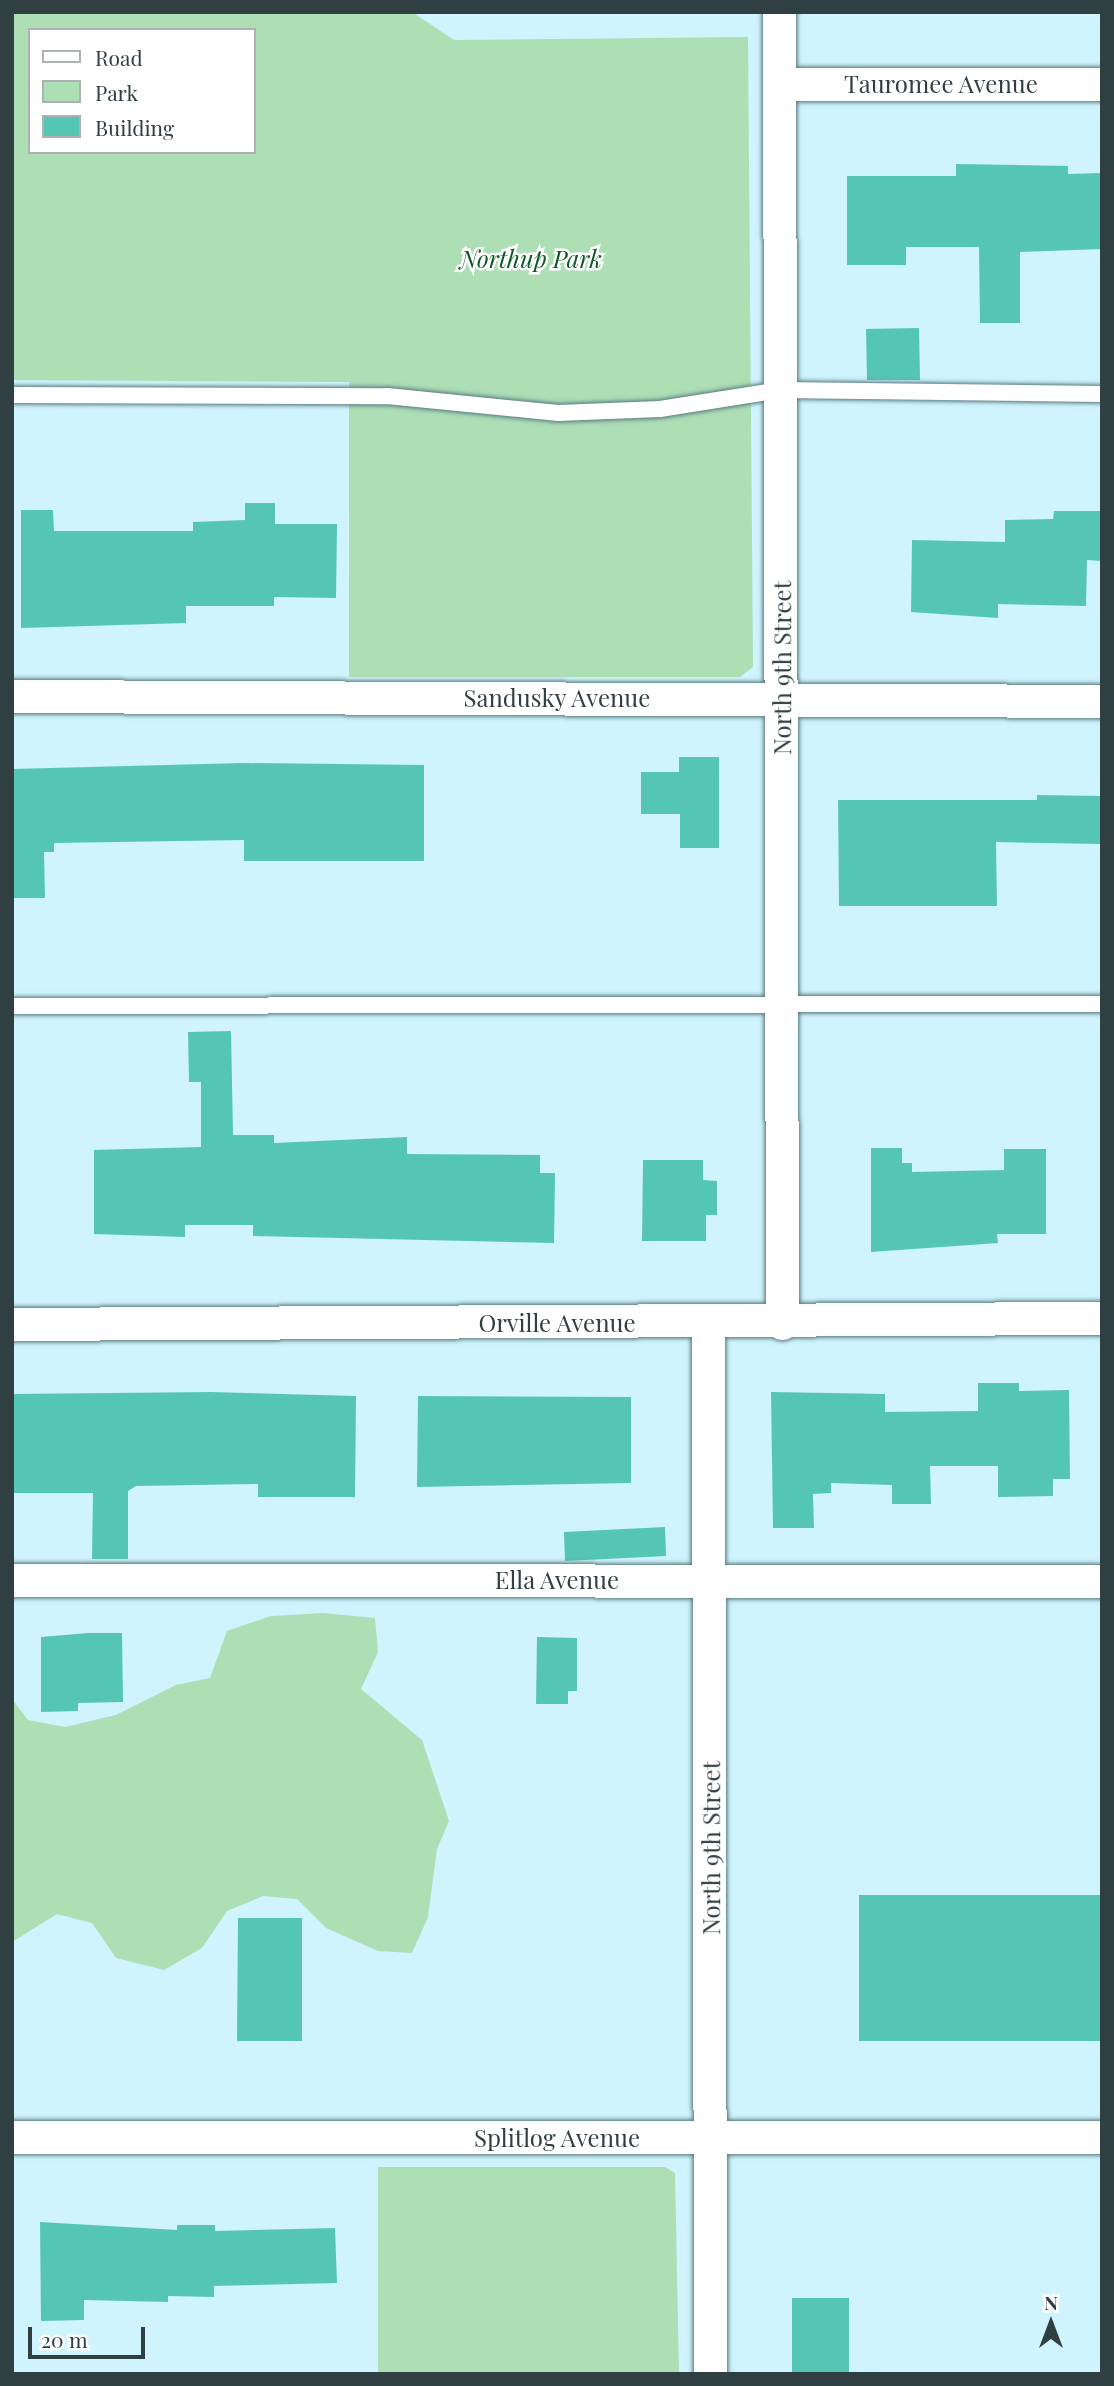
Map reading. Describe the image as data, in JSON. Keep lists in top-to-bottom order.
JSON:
{
  "streets": {
    "street": [
      "Tauromee Avenue",
      "North 9th Street",
      "Sandusky Avenue",
      "Orville Avenue",
      "Ella Avenue",
      "Splitlog Avenue"
    ]
  },
  "crossings": [
    ["Tauromee Avenue", "North 9th Street"],
    ["North 9th Street", "Sandusky Avenue"],
    ["North 9th Street", "Orville Avenue"],
    ["North 9th Street", "Ella Avenue"],
    ["North 9th Street", "Splitlog Avenue"]
  ],
  "parks": ["Northup Park"],
  "legend": ["Road", "Park", "Building"],
  "scale_bar": "20 m",
  "north": "top"
}
